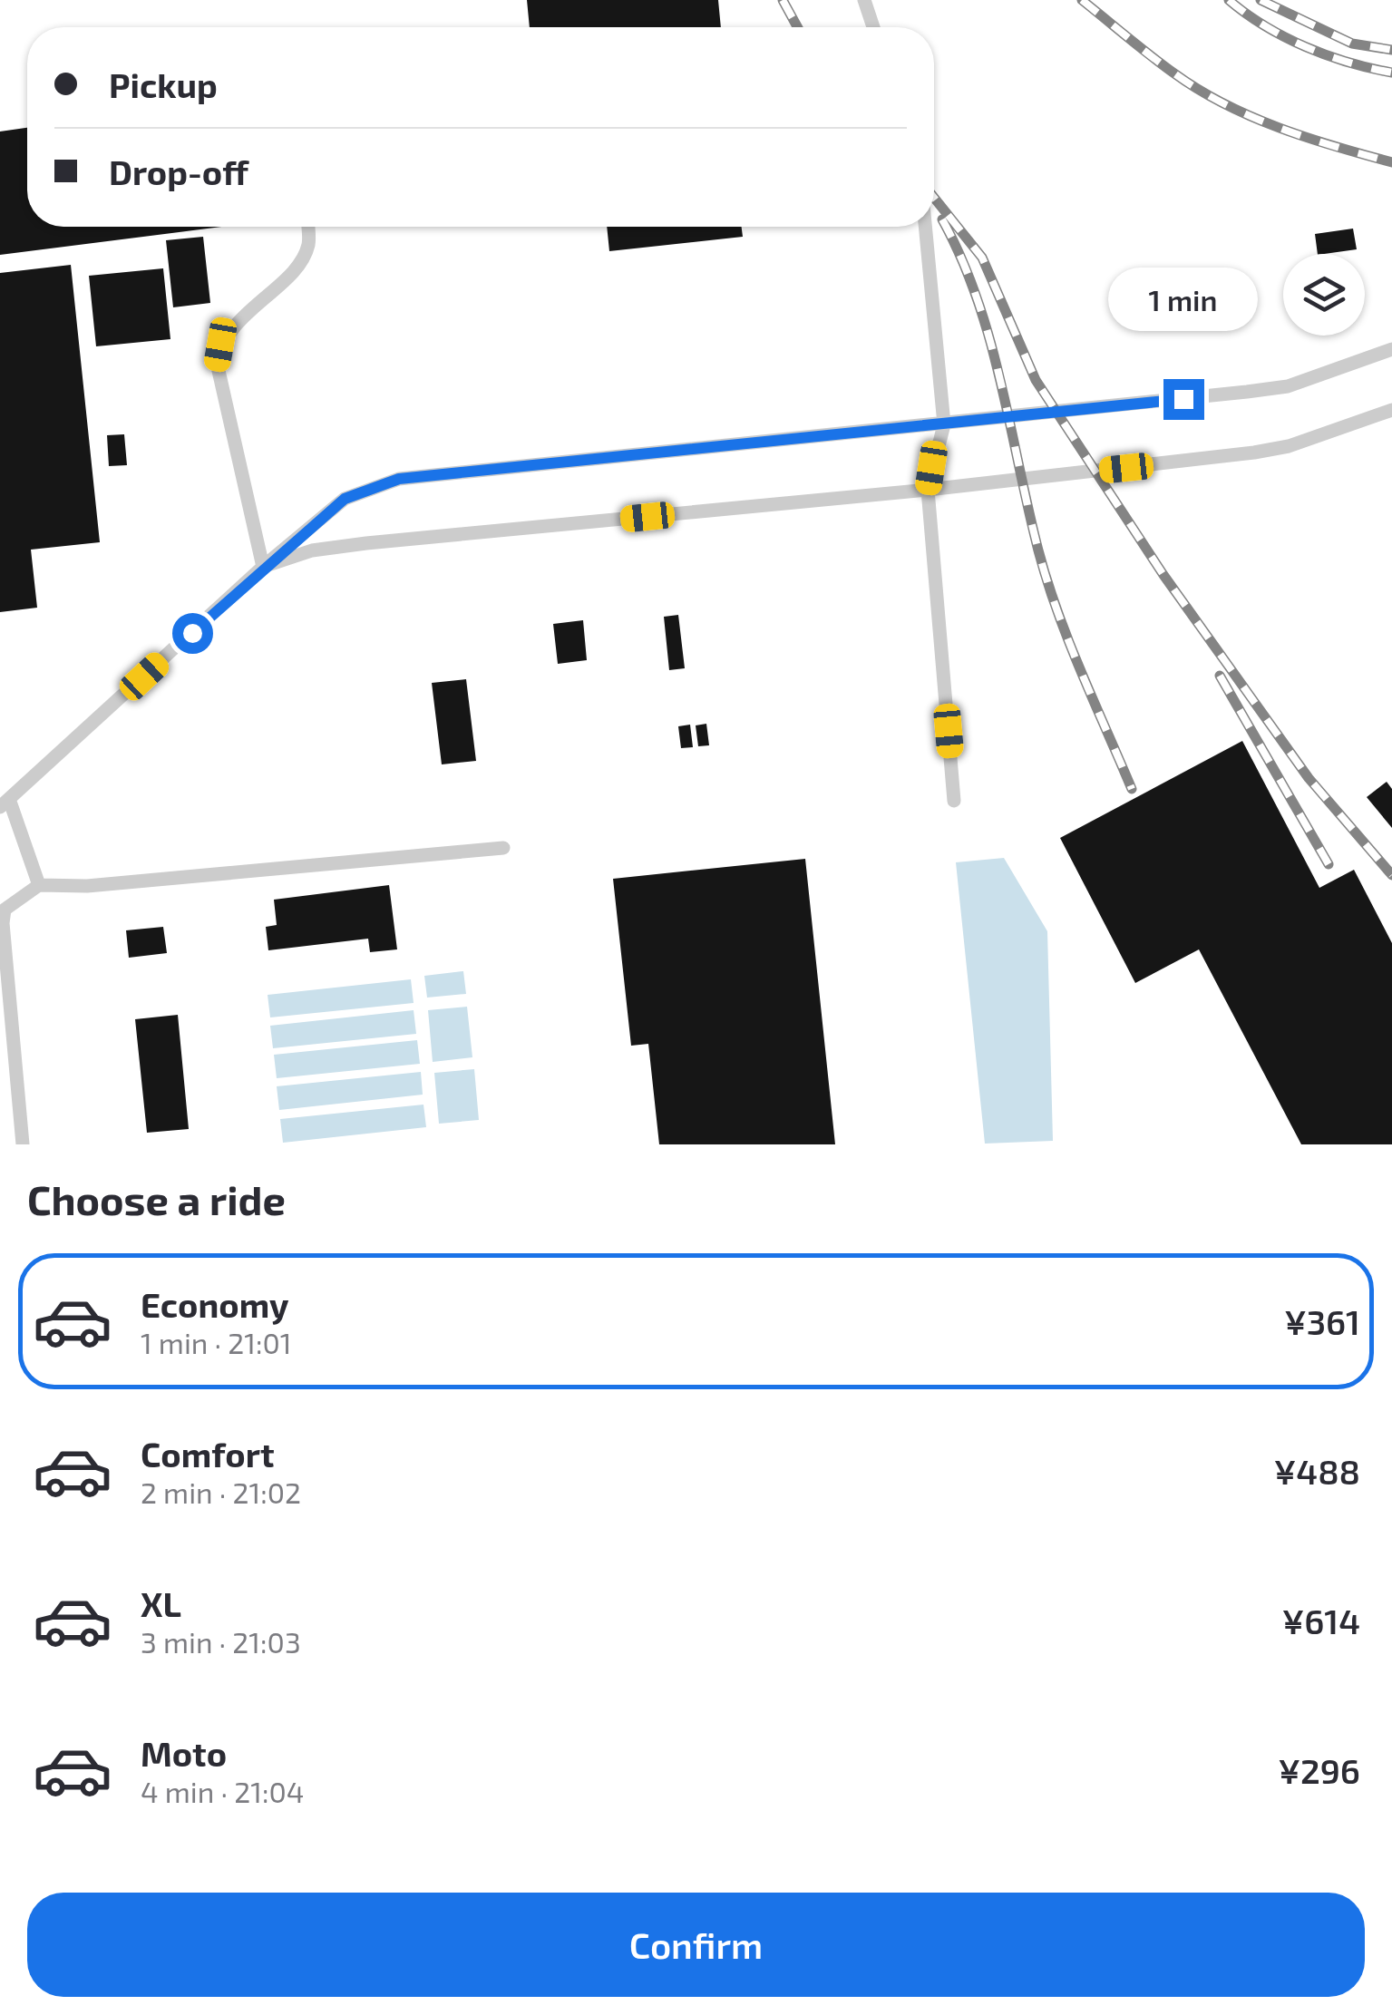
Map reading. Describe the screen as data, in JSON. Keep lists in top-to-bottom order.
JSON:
{
  "page": {
    "banner": ["Pickup", "Drop-off"],
    "bubble": "1 min",
    "heading": "Choose a ride",
    "list": [
      {
        "name": "Economy",
        "note": "1 min · 21:01",
        "value": "¥361"
      },
      {
        "name": "Comfort",
        "note": "2 min · 21:02",
        "value": "¥488"
      },
      {
        "name": "XL",
        "note": "3 min · 21:03",
        "value": "¥614"
      },
      {
        "name": "Moto",
        "note": "4 min · 21:04",
        "value": "¥296"
      }
    ],
    "buttons": "Confirm"
  }
}
